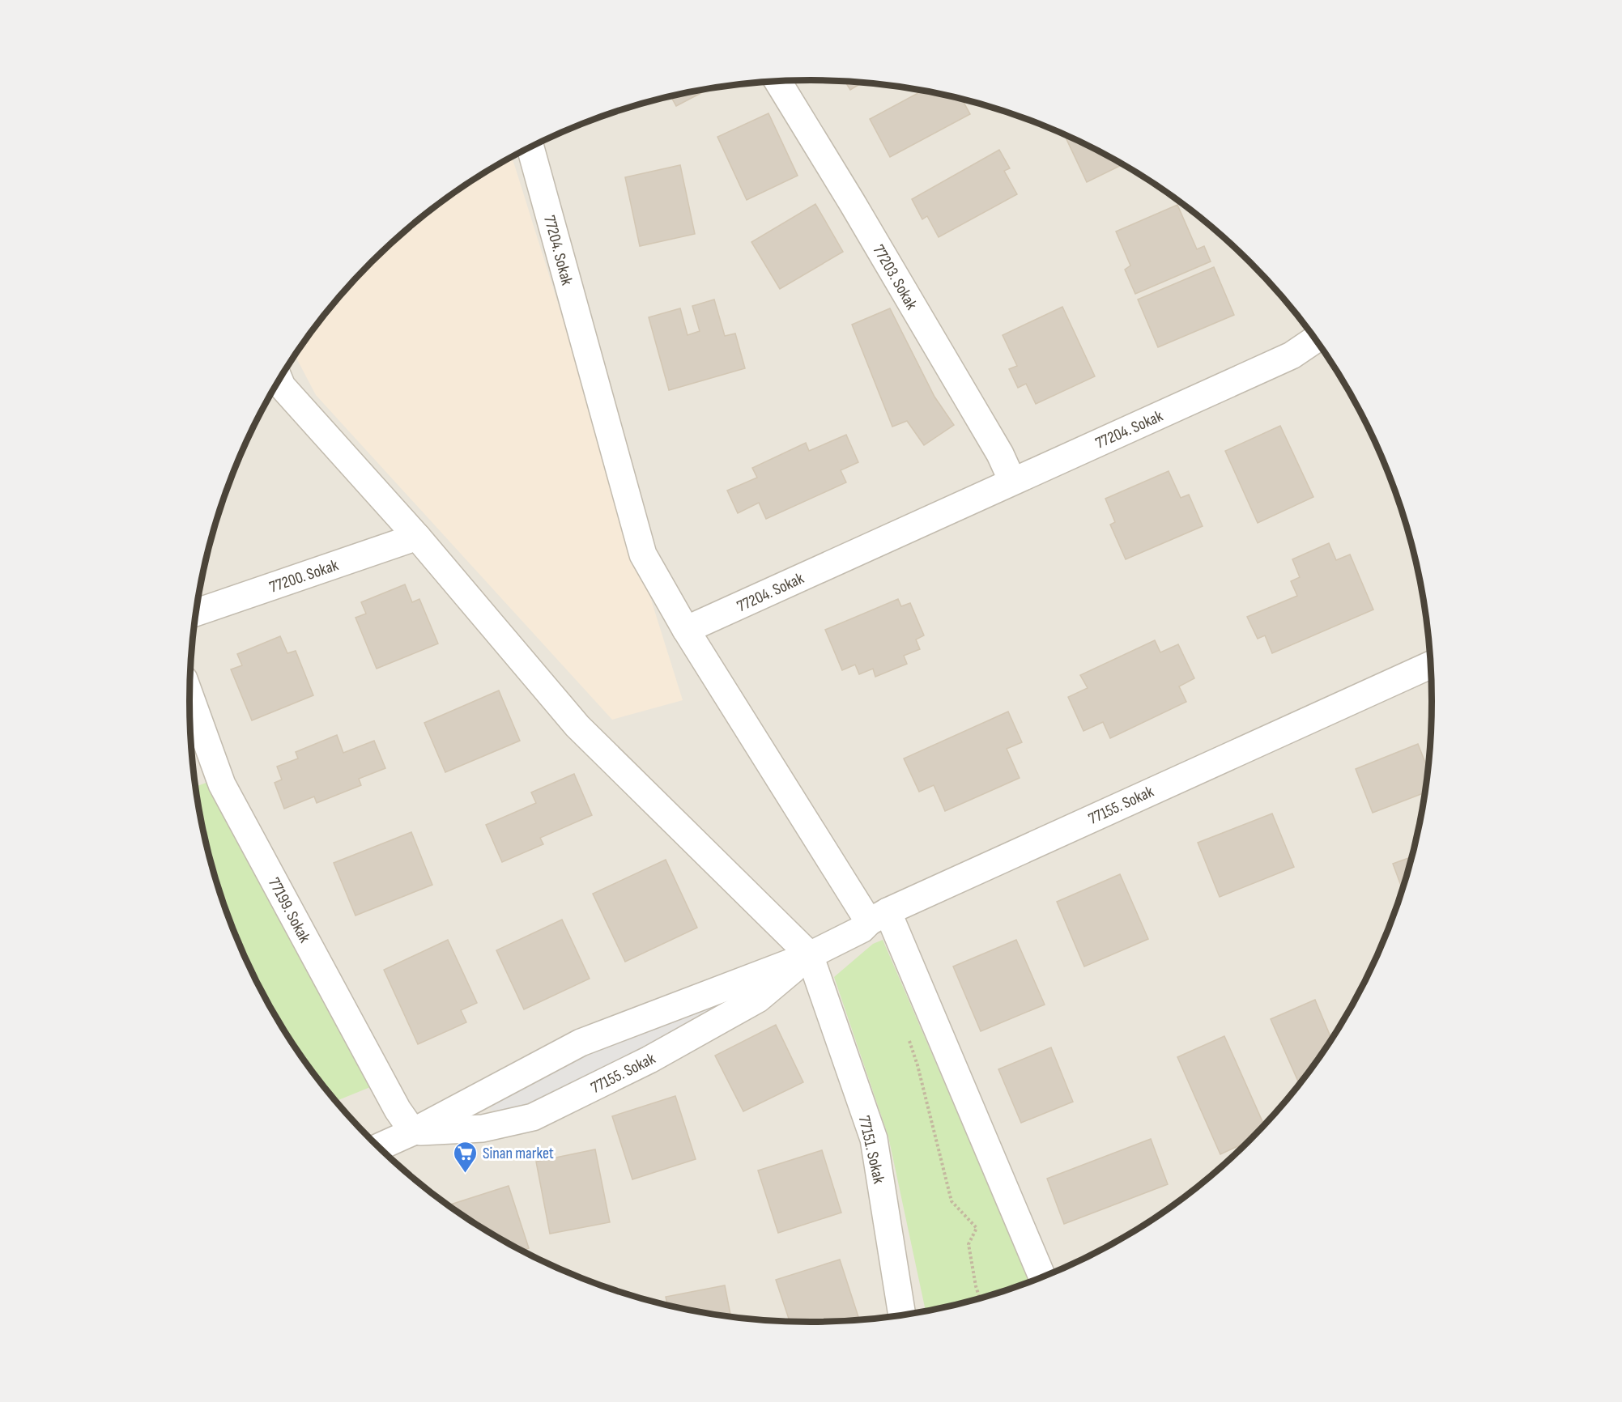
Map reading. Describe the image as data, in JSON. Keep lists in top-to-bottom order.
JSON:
{
  "streets": {
    "street": [
      "77204. Sokak",
      "77203. Sokak",
      "77200. Sokak",
      "77155. Sokak",
      "77199. Sokak",
      "77151. Sokak"
    ]
  },
  "crossings": [
    ["77204. Sokak", "77203. Sokak"],
    ["77155. Sokak", "77199. Sokak"],
    ["77155. Sokak", "77151. Sokak"]
  ],
  "places": {
    "supermarket": ["Sinan market"]
  }
}
